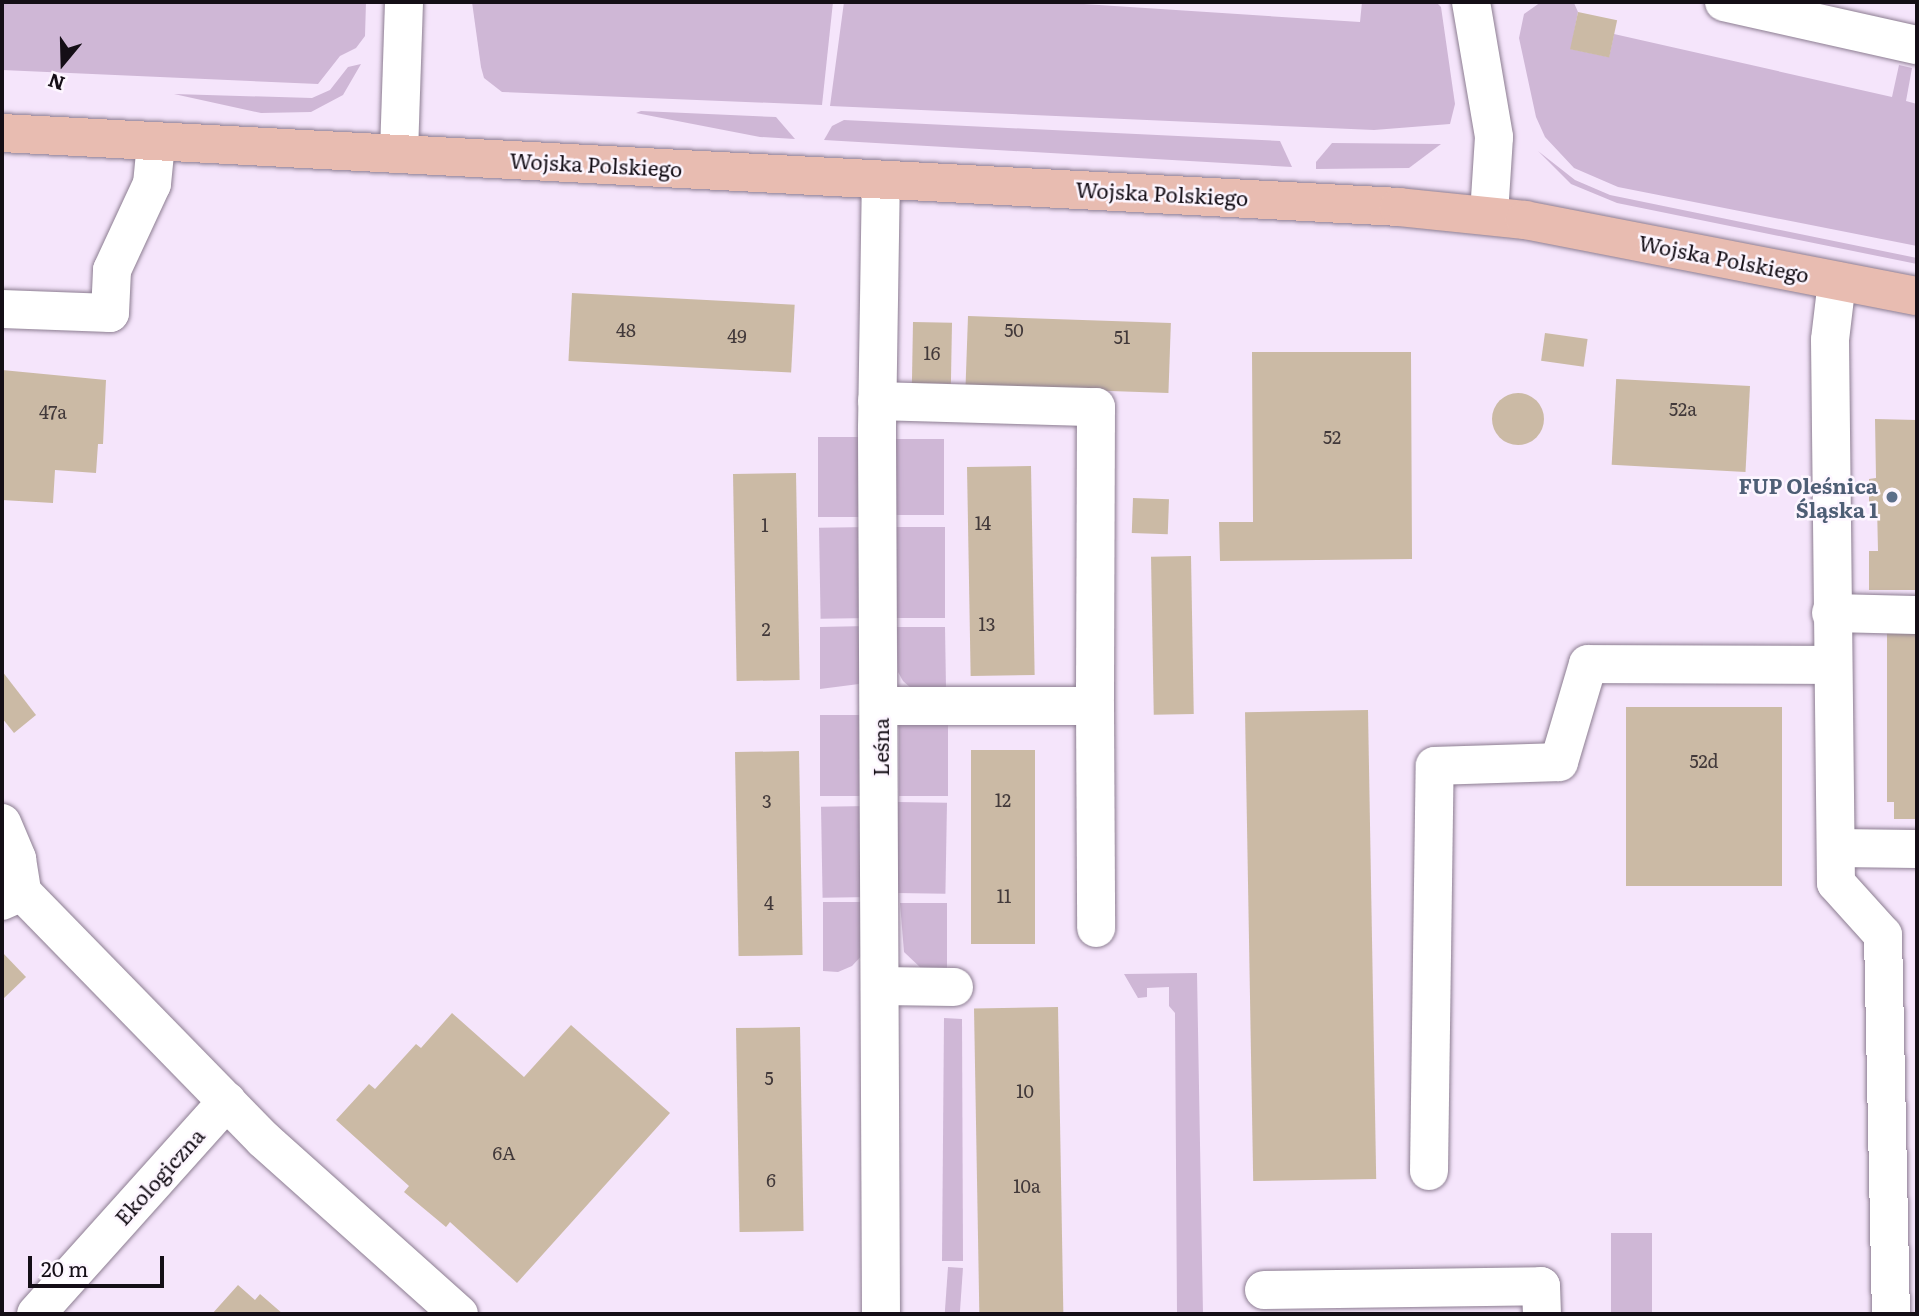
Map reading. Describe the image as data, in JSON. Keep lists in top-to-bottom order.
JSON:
{
  "streets": {
    "main road": ["Wojska Polskiego"],
    "street": ["Leśna", "Ekologiczna"]
  },
  "crossings": [
    ["Wojska Polskiego", "Leśna"]
  ],
  "places": ["FUP Oleśnica Śląska 1"],
  "house_numbers": [
    "48",
    "50",
    "49",
    "51",
    "16",
    "52a",
    "47a",
    "52",
    "14",
    "1",
    "13",
    "2",
    "52d",
    "12",
    "3",
    "11",
    "4",
    "5",
    "10",
    "6A",
    "6",
    "10a"
  ],
  "scale_bar": "20 m",
  "north": "bottom"
}
